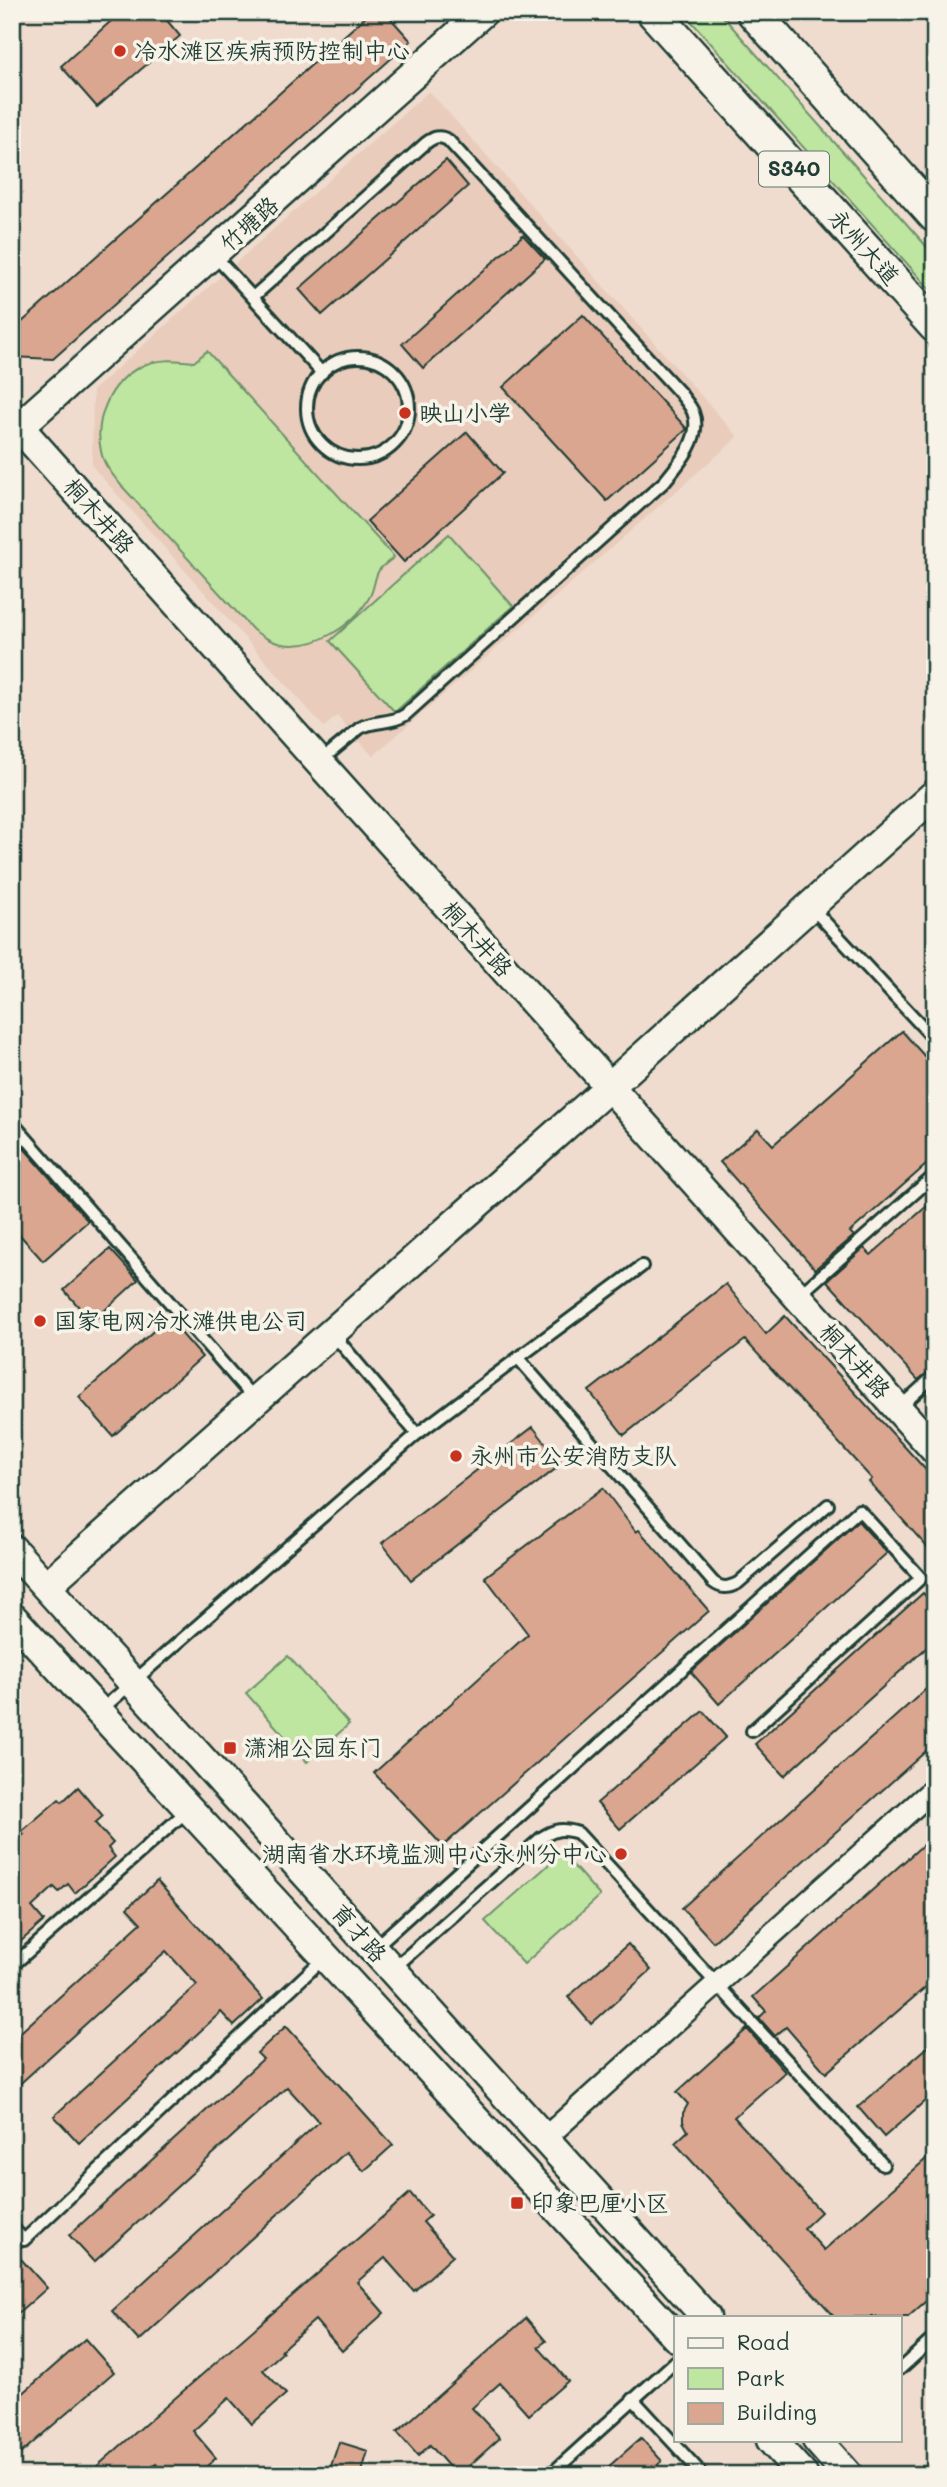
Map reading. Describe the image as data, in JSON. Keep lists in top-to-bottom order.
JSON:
{
  "streets": {
    "main road": ["S340", "永州大道"],
    "street": ["竹塘路", "桐木井路", "育才路"]
  },
  "crossings": [
    ["竹塘路", "桐木井路"]
  ],
  "places": {
    "other": [
      "冷水滩区疾病预防控制中心",
      "映山小学",
      "国家电网冷水滩供电公司",
      "永州市公安消防支队",
      "湖南省水环境监测中心永州分中心"
    ],
    "transit": ["潇湘公园东门", "印象巴厘小区"]
  },
  "legend": ["Road", "Park", "Building"]
}
